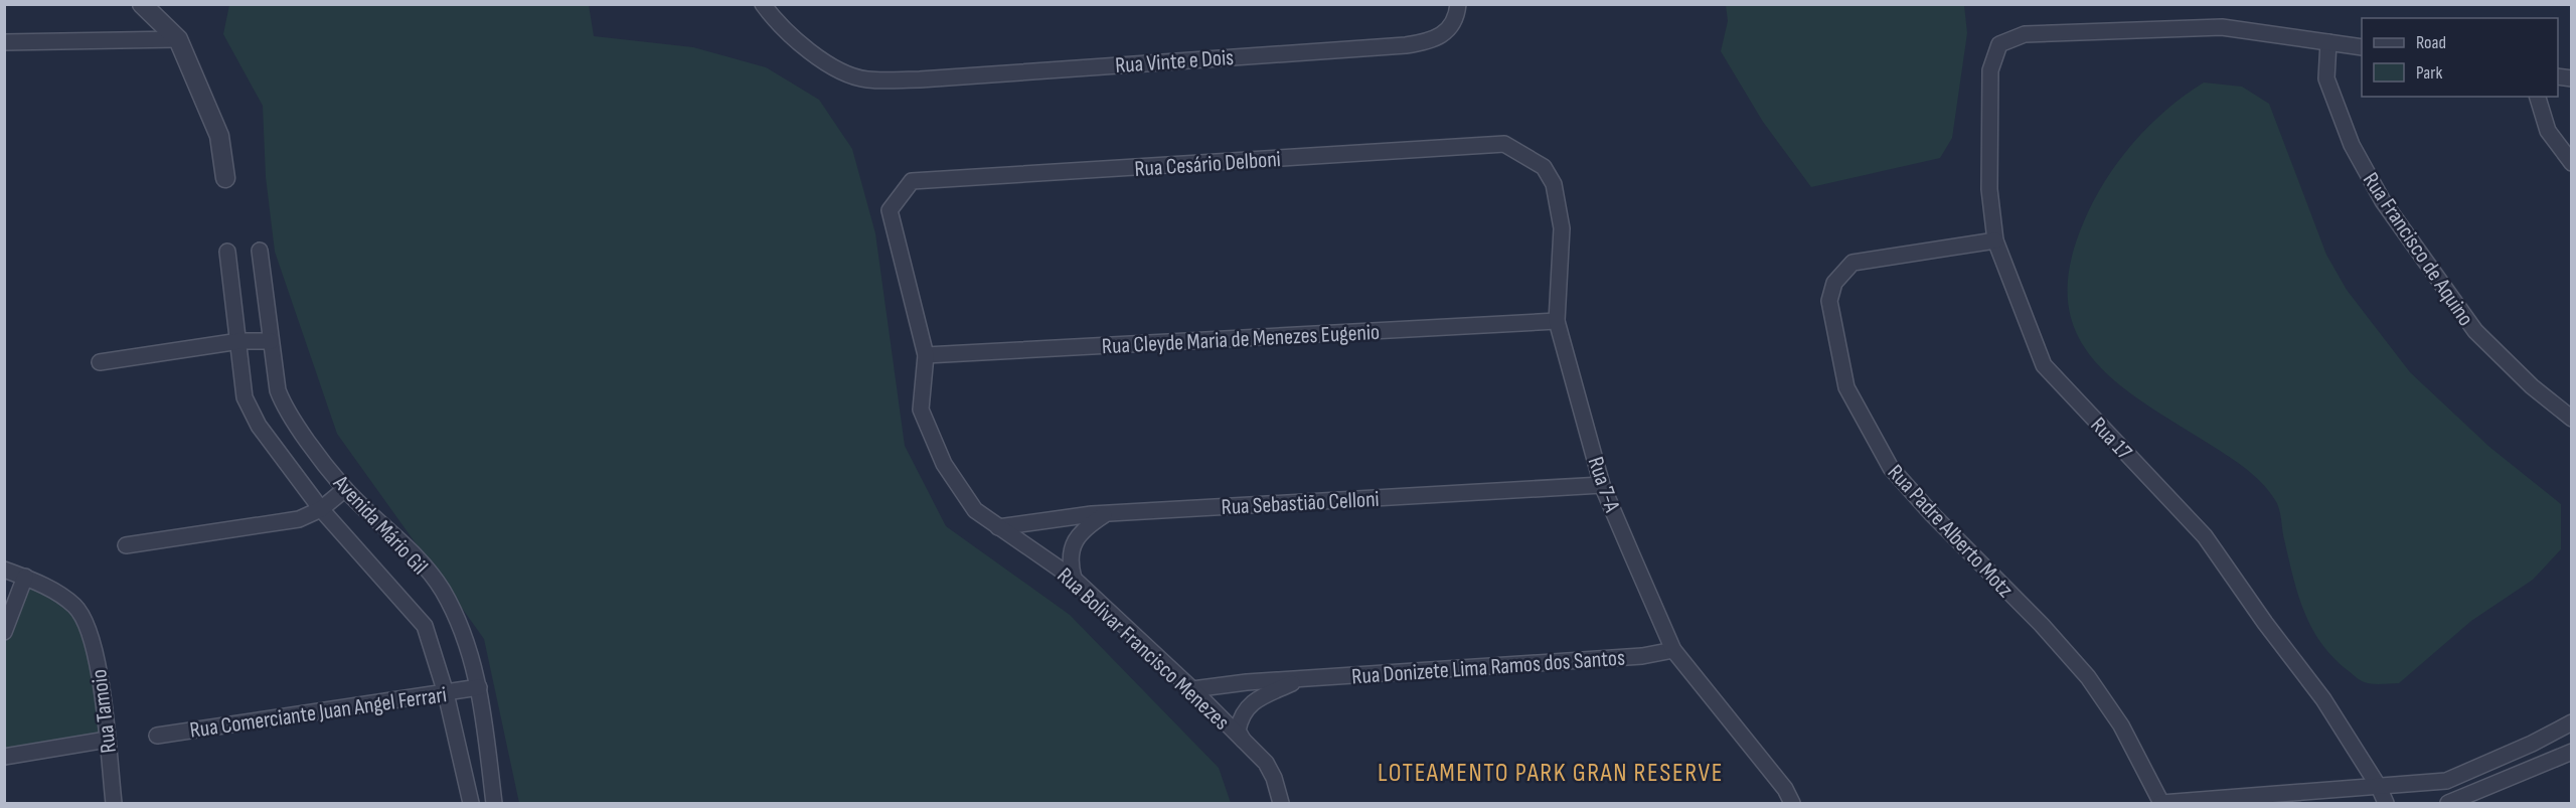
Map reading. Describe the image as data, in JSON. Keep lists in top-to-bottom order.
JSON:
{
  "streets": {
    "street": [
      "Rua Vinte e Dois",
      "Rua Cesário Delboni",
      "Rua Francisco de Aquino",
      "Rua Cleyde Maria de Menezes Eugenio",
      "Rua 17",
      "Rua 7-A",
      "Rua Sebastião Celloni",
      "Avenida Mário Gil",
      "Rua Padre Alberto Motz",
      "Rua Bolivar Francisco Menezes",
      "Rua Donizete Lima Ramos dos Santos",
      "Rua Tamoio",
      "Rua Comerciante Juan Angel Ferrari"
    ]
  },
  "crossings": [
    ["Rua Cesário Delboni", "Rua 7-A"],
    ["Rua Cesário Delboni", "Rua Bolivar Francisco Menezes"],
    ["Rua Francisco de Aquino", "Rua 17"],
    ["Rua Cleyde Maria de Menezes Eugenio", "Rua 7-A"],
    ["Rua Cleyde Maria de Menezes Eugenio", "Rua Bolivar Francisco Menezes"],
    ["Rua 17", "Rua Padre Alberto Motz"],
    ["Rua 7-A", "Rua Sebastião Celloni"],
    ["Rua 7-A", "Rua Donizete Lima Ramos dos Santos"],
    ["Rua Sebastião Celloni", "Rua Bolivar Francisco Menezes"],
    ["Avenida Mário Gil", "Rua Comerciante Juan Angel Ferrari"],
    ["Rua Bolivar Francisco Menezes", "Rua Donizete Lima Ramos dos Santos"]
  ],
  "districts": ["LOTEAMENTO PARK GRAN RESERVE"],
  "legend": ["Road", "Park"]
}
